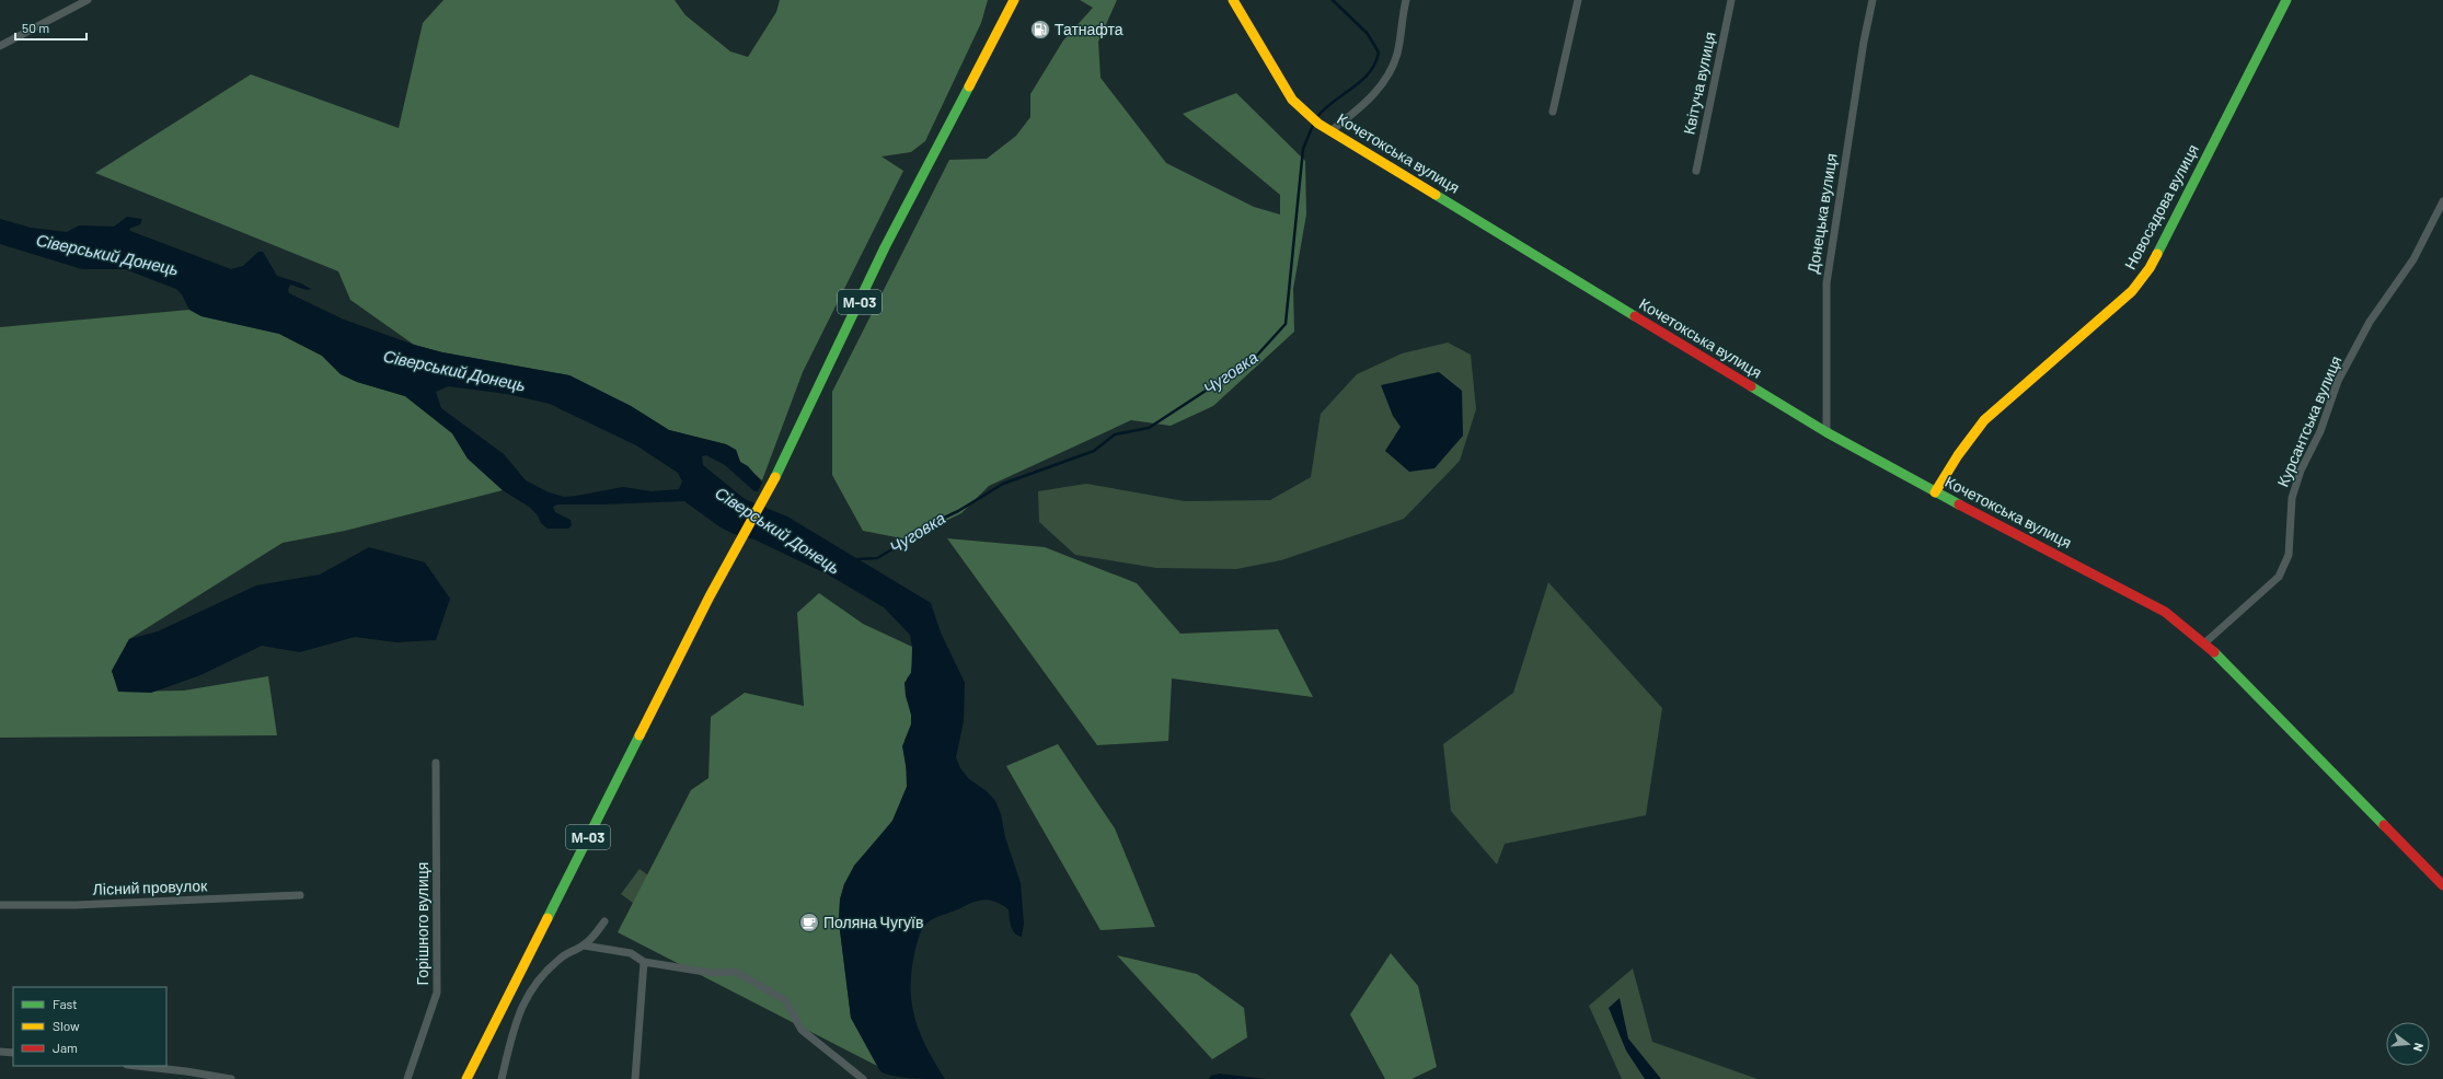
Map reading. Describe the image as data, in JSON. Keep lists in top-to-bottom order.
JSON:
{
  "streets": {
    "main road": ["Кочетокська вулиця", "Новосадова вулиця", "М-03"],
    "street": [
      "Квітуча вулиця",
      "Донецька вулиця",
      "Курсантська вулиця",
      "Лісний провулок",
      "Горішного вулиця"
    ]
  },
  "crossings": [
    ["Кочетокська вулиця", "Новосадова вулиця"],
    ["Кочетокська вулиця", "Донецька вулиця"],
    ["Кочетокська вулиця", "Курсантська вулиця"]
  ],
  "water": ["Сіверський Донець", "Чуговка"],
  "places": {
    "fuel station": ["Татнафта"],
    "cafe": ["Поляна Чугуїв"]
  },
  "legend": ["Fast", "Slow", "Jam"],
  "scale_bar": "50 m",
  "north": "right"
}
